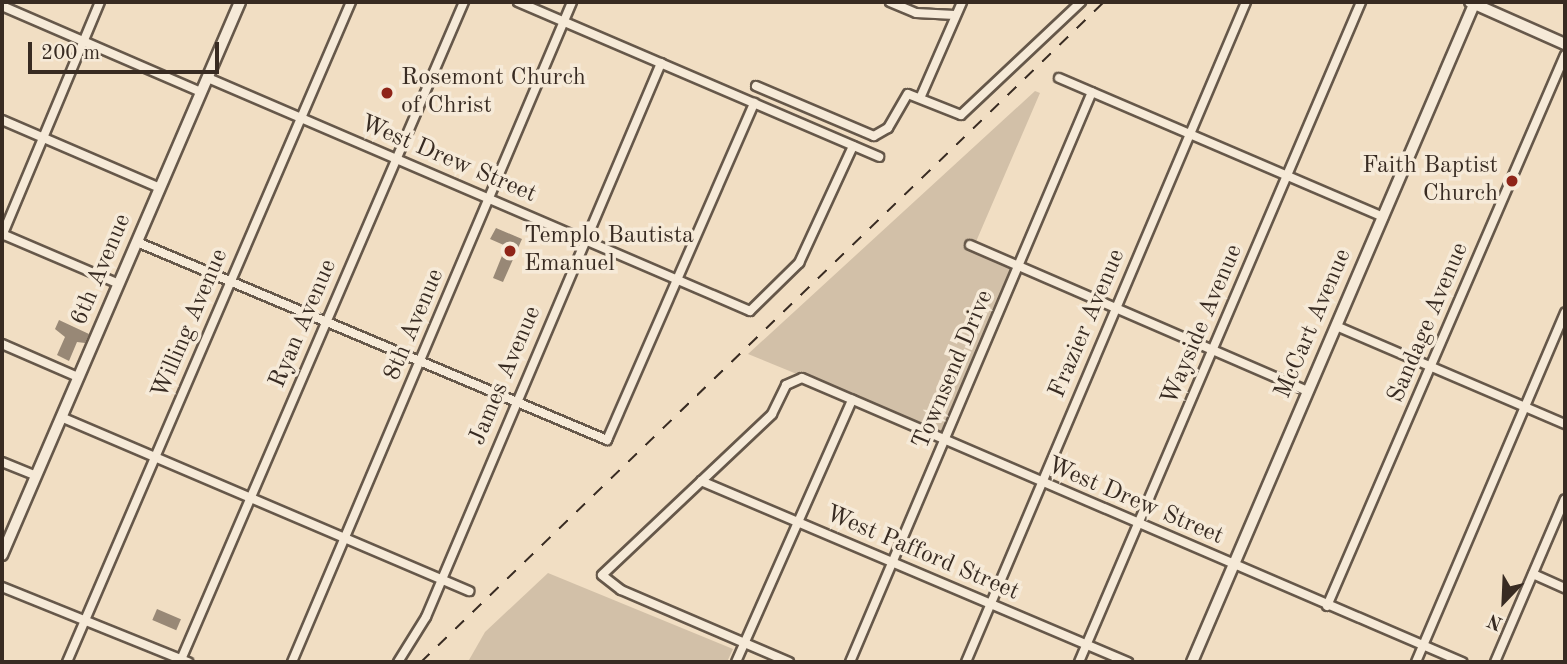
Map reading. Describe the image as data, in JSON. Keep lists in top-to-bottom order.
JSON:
{
  "streets": {
    "main road": ["McCart Avenue"],
    "street": [
      "West Drew Street",
      "6th Avenue",
      "Sandage Avenue",
      "Willing Avenue",
      "Ryan Avenue",
      "Frazier Avenue",
      "8th Avenue",
      "Wayside Avenue",
      "Townsend Drive",
      "James Avenue",
      "West Pafford Street"
    ]
  },
  "crossings": [
    ["West Drew Street", "6th Avenue"],
    ["West Drew Street", "Sandage Avenue"],
    ["West Drew Street", "Willing Avenue"],
    ["West Drew Street", "Ryan Avenue"],
    ["West Drew Street", "Frazier Avenue"],
    ["West Drew Street", "McCart Avenue"],
    ["West Drew Street", "8th Avenue"],
    ["West Drew Street", "Wayside Avenue"],
    ["West Drew Street", "Townsend Drive"],
    ["West Drew Street", "James Avenue"],
    ["West Drew Street", "West Pafford Street"],
    ["Frazier Avenue", "West Pafford Street"],
    ["Wayside Avenue", "West Pafford Street"],
    ["Townsend Drive", "West Pafford Street"]
  ],
  "places": ["Rosemont Church of Christ", "Faith Baptist Church", "Templo Bautista Emanuel"],
  "scale_bar": "200 m",
  "north": "bottom left"
}
